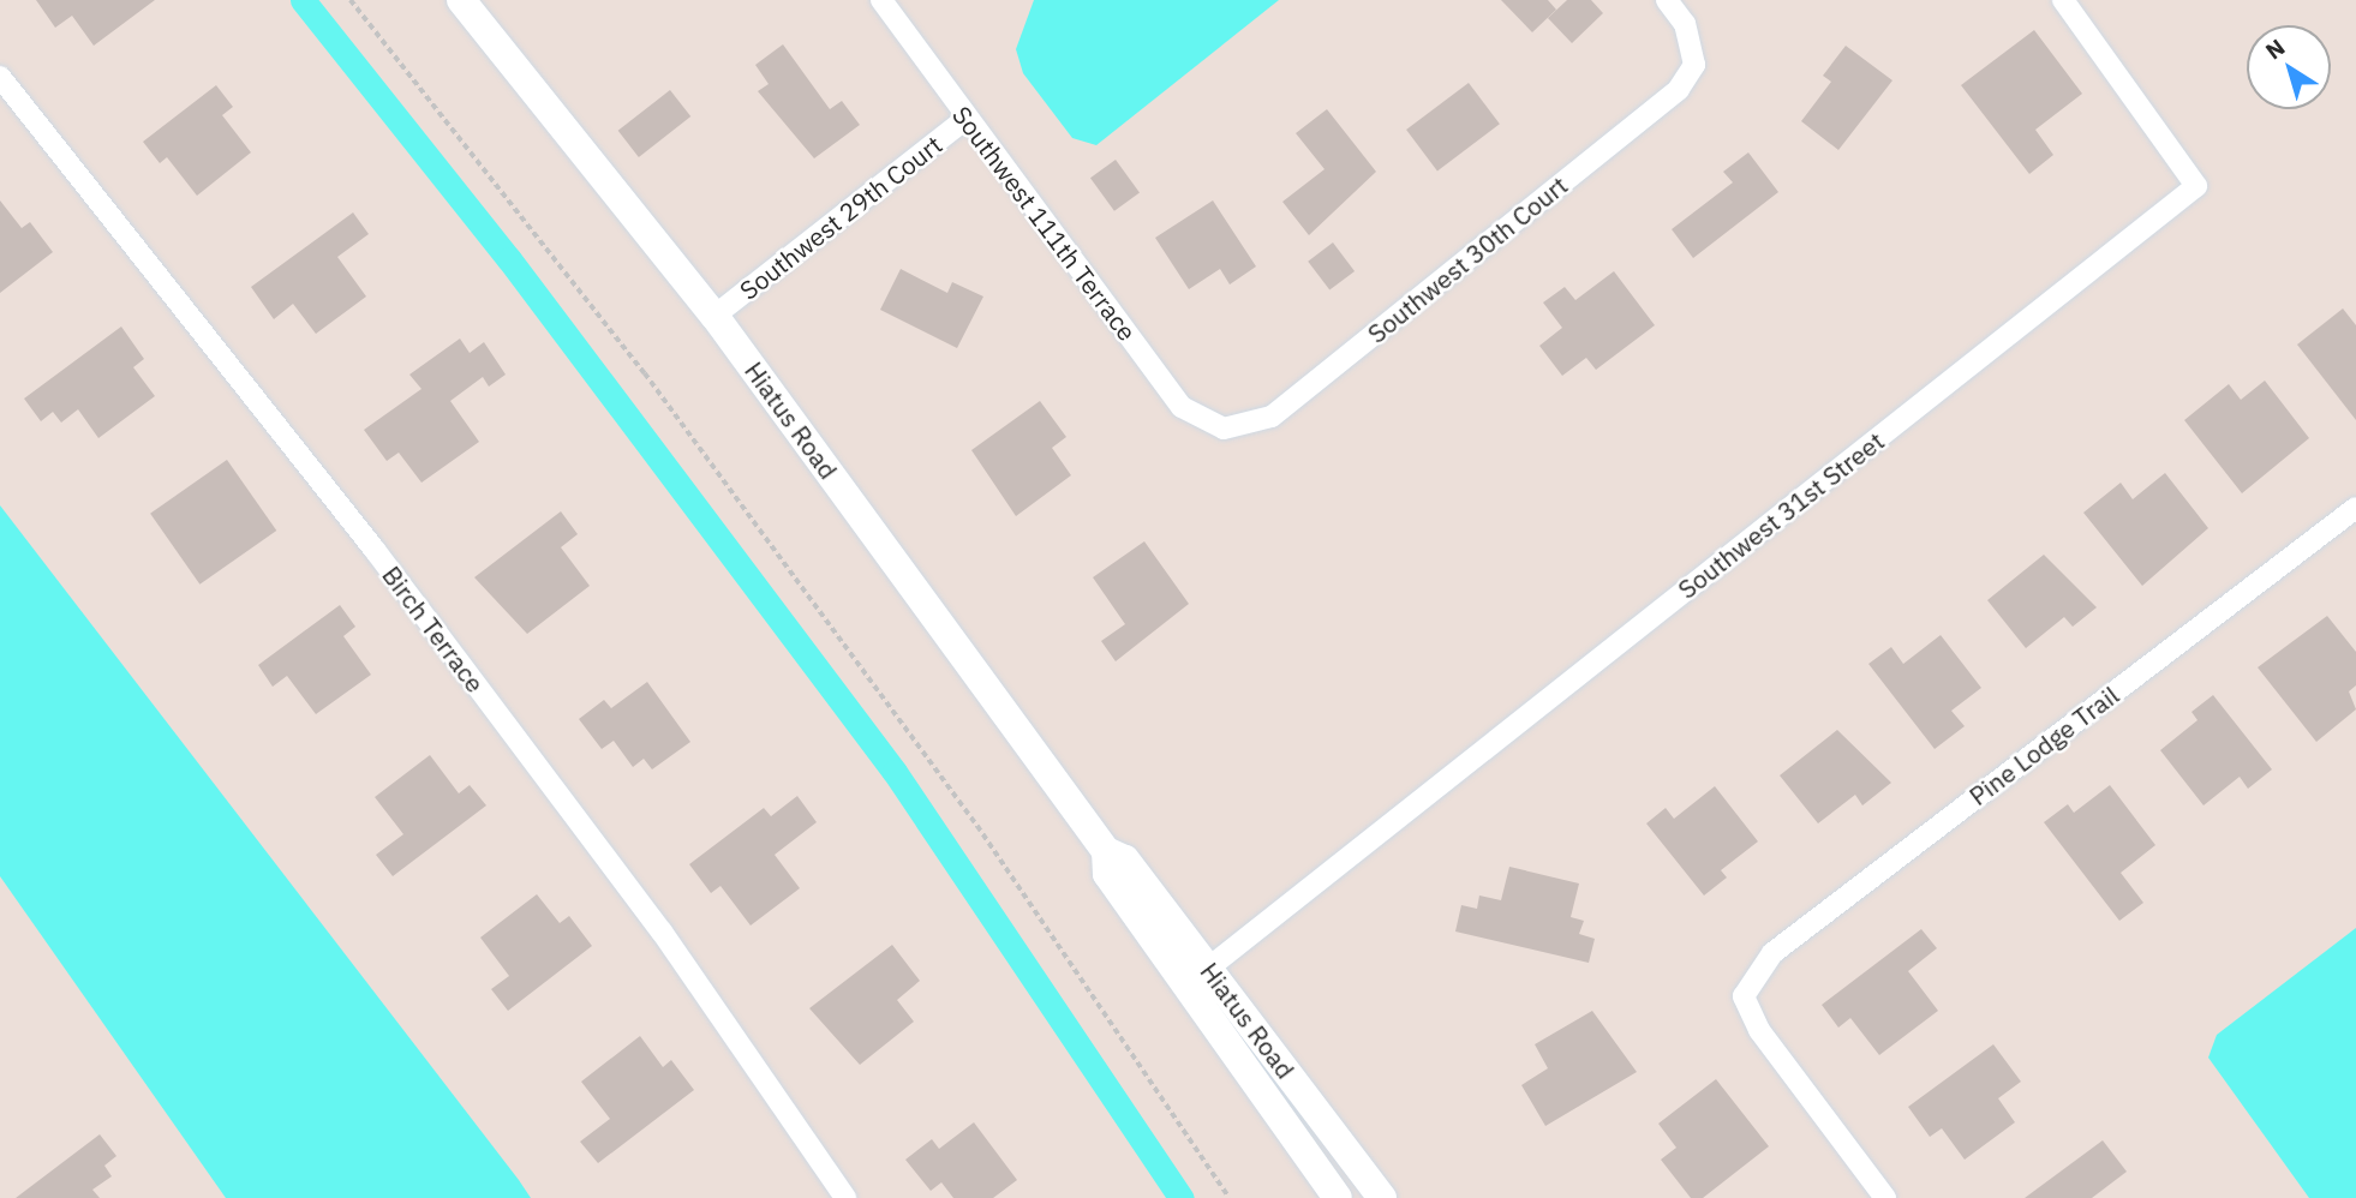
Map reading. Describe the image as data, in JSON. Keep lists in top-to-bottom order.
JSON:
{
  "streets": {
    "street": [
      "Southwest 29th Court",
      "Southwest 111th Terrace",
      "Southwest 30th Court",
      "Hiatus Road",
      "Southwest 31st Street",
      "Birch Terrace",
      "Pine Lodge Trail"
    ]
  },
  "crossings": [
    ["Southwest 29th Court", "Southwest 111th Terrace"],
    ["Southwest 29th Court", "Hiatus Road"],
    ["Southwest 111th Terrace", "Southwest 30th Court"],
    ["Hiatus Road", "Southwest 31st Street"]
  ],
  "north": "top left"
}
